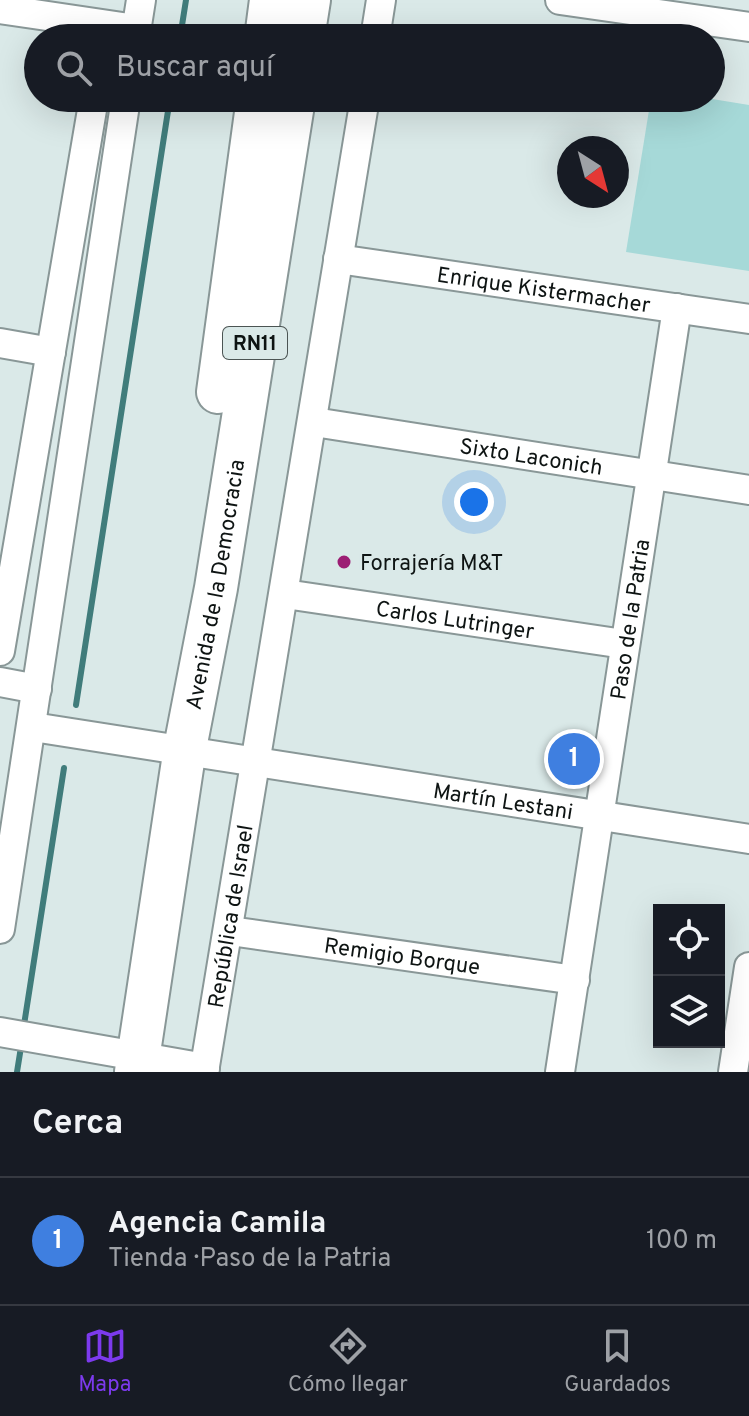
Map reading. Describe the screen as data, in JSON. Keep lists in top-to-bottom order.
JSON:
{
  "streets": {
    "highway": ["RN11", "Avenida de la Democracia"],
    "street": [
      "Enrique Kistermacher",
      "Sixto Laconich",
      "Carlos Lutringer",
      "Paso de la Patria",
      "Martín Lestani",
      "República de Israel",
      "Remigio Borque"
    ]
  },
  "crossings": [
    ["Enrique Kistermacher", "Paso de la Patria"],
    ["Sixto Laconich", "Paso de la Patria"],
    ["Avenida de la Democracia", "Martín Lestani"],
    ["Carlos Lutringer", "Paso de la Patria"],
    ["Paso de la Patria", "Martín Lestani"],
    ["Paso de la Patria", "Remigio Borque"],
    ["Martín Lestani", "República de Israel"],
    ["República de Israel", "Remigio Borque"]
  ],
  "places": ["Forrajería M&T"],
  "north": "bottom right",
  "page": {
    "search": "Buscar aquí",
    "pins": "1",
    "heading": "Cerca",
    "list": [
      {
        "mark": "1",
        "name": "Agencia Camila",
        "note": "Tienda · Paso de la Patria",
        "value": "100 m"
      }
    ],
    "nav": ["Mapa", "Cómo llegar", "Guardados"]
  }
}
